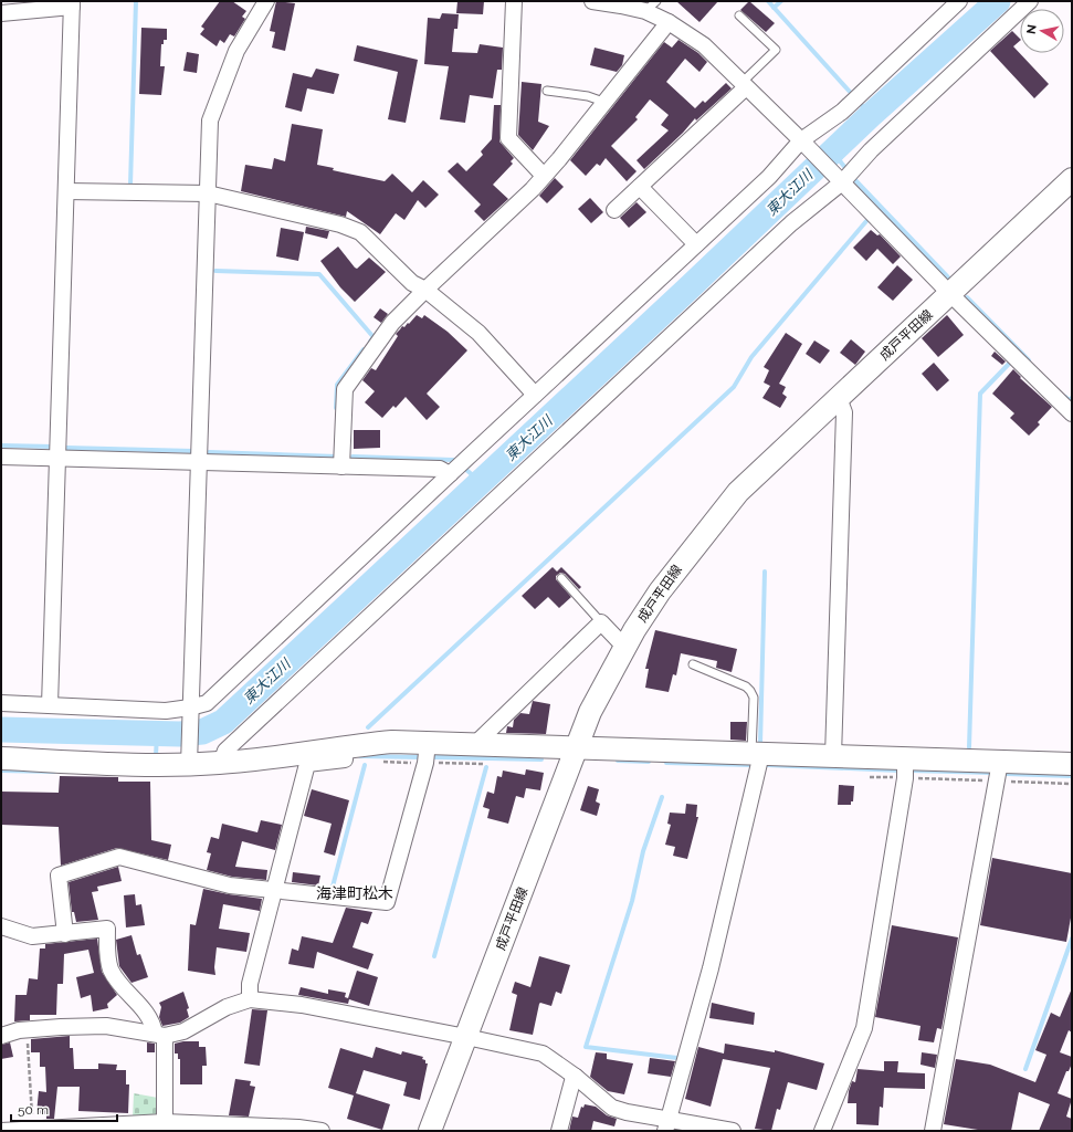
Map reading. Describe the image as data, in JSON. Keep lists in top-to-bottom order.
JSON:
{
  "streets": {
    "main road": ["成戸平田線"]
  },
  "districts": ["海津町松木"],
  "water": ["東大江川"],
  "scale_bar": "50 m",
  "north": "left"
}
